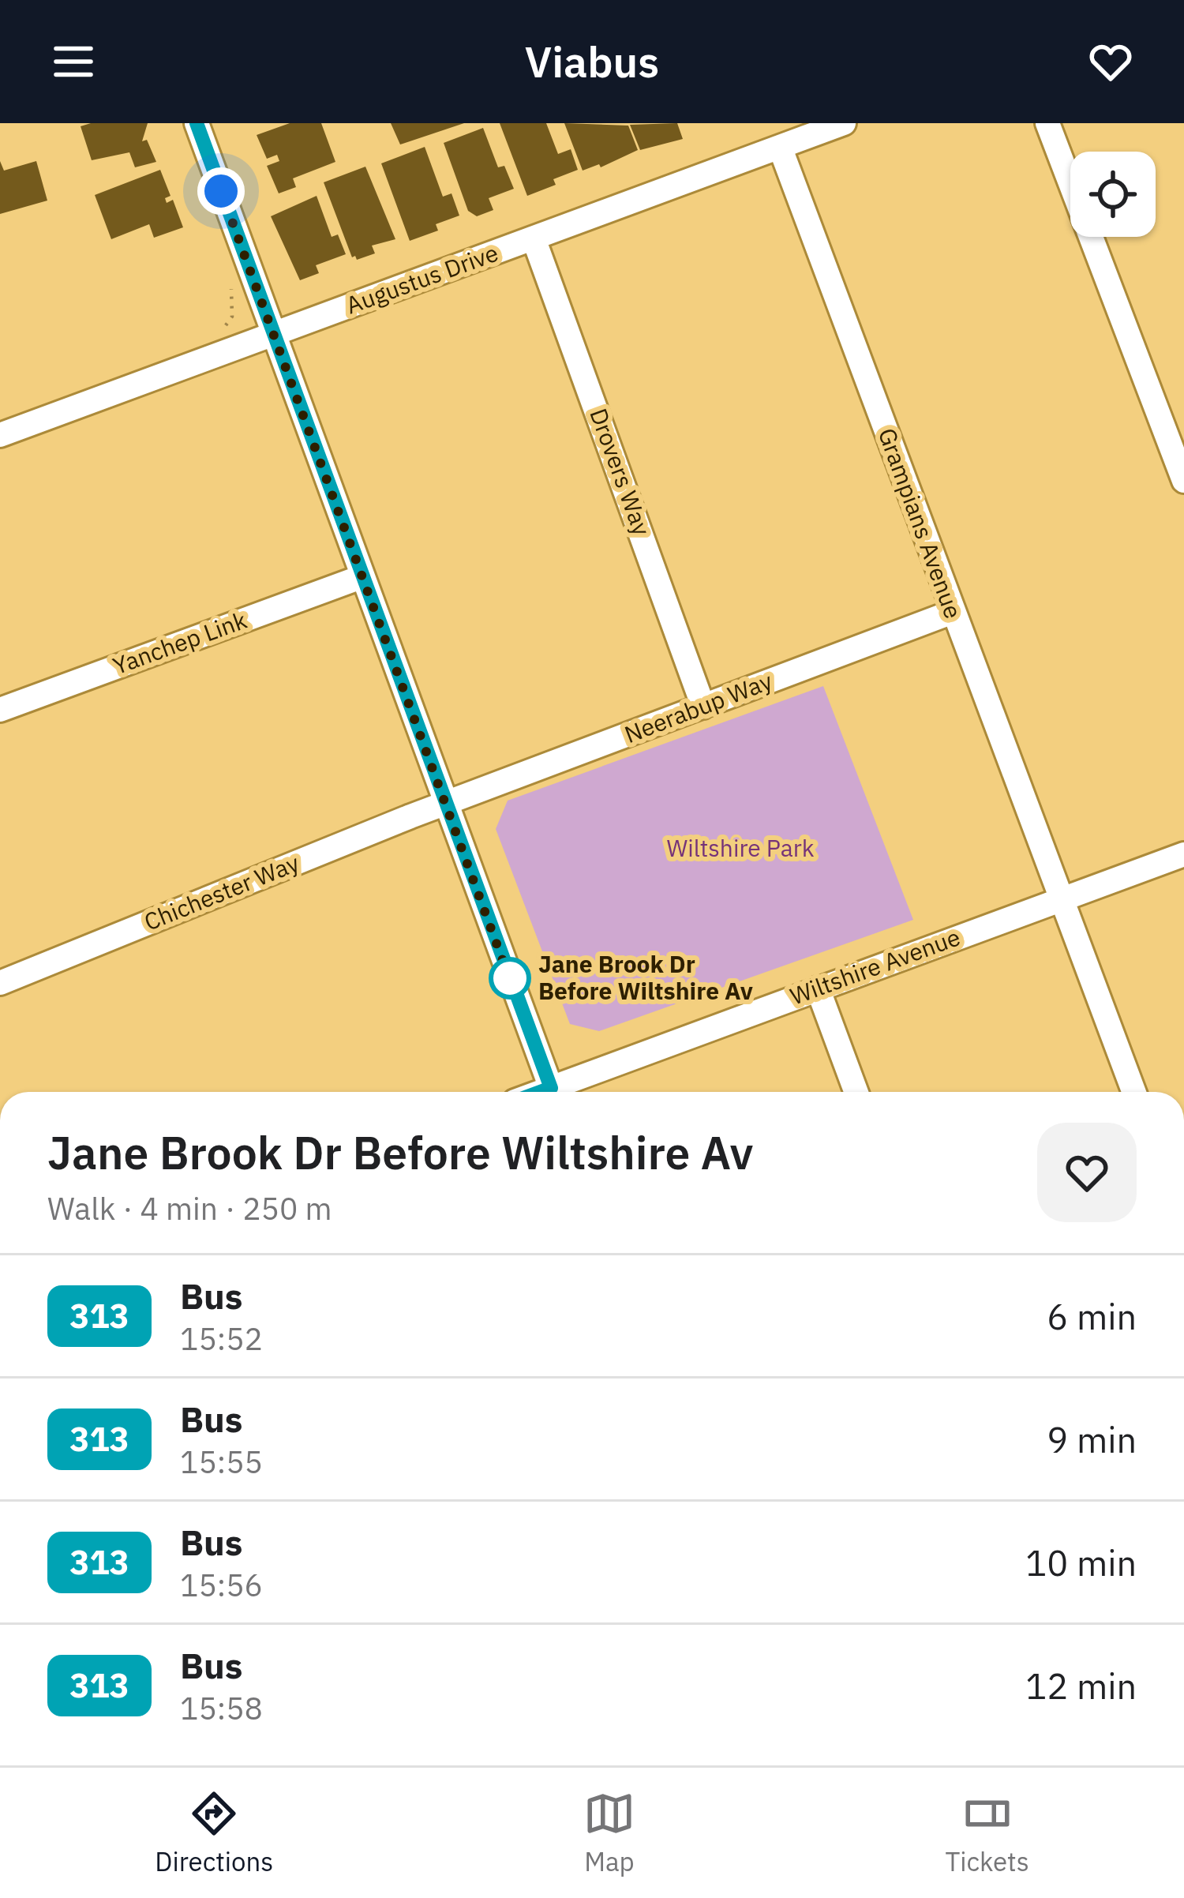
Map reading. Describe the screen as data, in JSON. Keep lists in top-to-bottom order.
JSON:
{
  "streets": {
    "street": [
      "Augustus Drive",
      "Drovers Way",
      "Grampians Avenue",
      "Yanchep Link",
      "Neerabup Way",
      "Chichester Way",
      "Wiltshire Avenue"
    ]
  },
  "crossings": [
    ["Augustus Drive", "Drovers Way"],
    ["Augustus Drive", "Grampians Avenue"],
    ["Drovers Way", "Neerabup Way"],
    ["Grampians Avenue", "Neerabup Way"],
    ["Grampians Avenue", "Wiltshire Avenue"],
    ["Neerabup Way", "Chichester Way"]
  ],
  "parks": ["Wiltshire Park"],
  "places": ["Jane Brook Dr Before Wiltshire Av"],
  "lines": ["bus line 313"],
  "page": {
    "header": "Viabus",
    "heading": ["Jane Brook Dr Before Wiltshire Av", "Walk · 4 min · 250 m"],
    "list": [
      {
        "mark": "313",
        "name": "Bus",
        "note": "15:52",
        "value": "6 min"
      },
      {
        "mark": "313",
        "name": "Bus",
        "note": "15:55",
        "value": "9 min"
      },
      {
        "mark": "313",
        "name": "Bus",
        "note": "15:56",
        "value": "10 min"
      },
      {
        "mark": "313",
        "name": "Bus",
        "note": "15:58",
        "value": "12 min"
      }
    ],
    "tabs": ["Directions", "Map", "Tickets"]
  }
}
